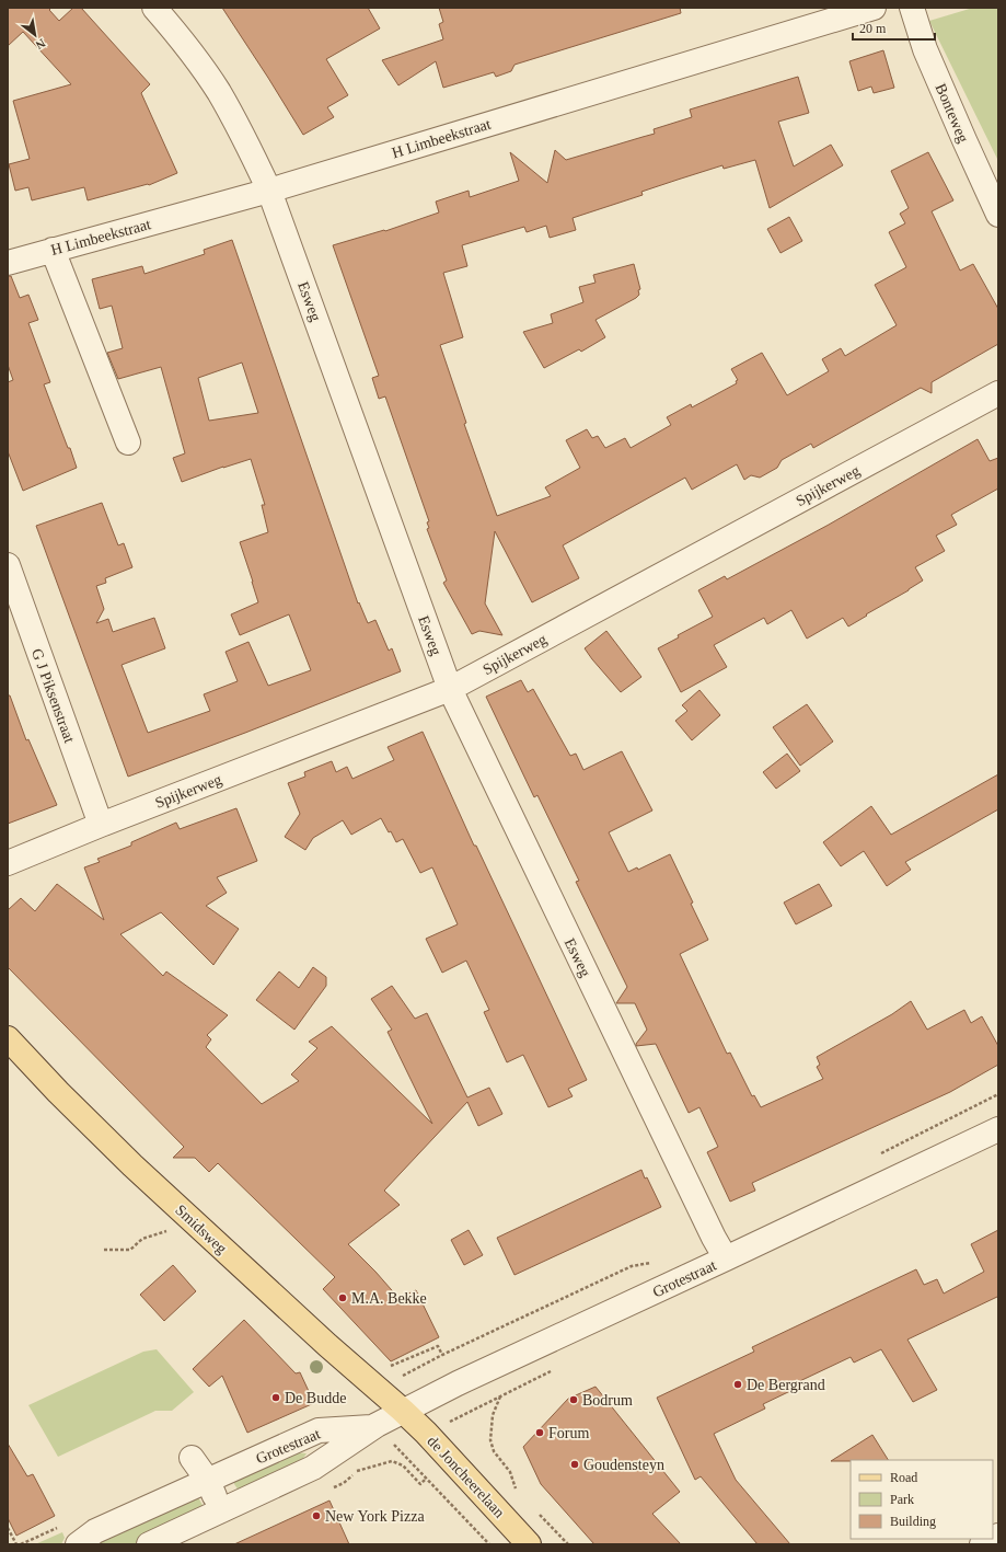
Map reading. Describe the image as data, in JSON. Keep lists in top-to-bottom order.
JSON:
{
  "streets": {
    "main road": ["Smidsweg", "de Joncheerelaan"],
    "street": [
      "Bonteweg",
      "H Limbeekstraat",
      "Esweg",
      "Spijkerweg",
      "G J Piksenstraat",
      "Grotestraat"
    ]
  },
  "crossings": [
    ["H Limbeekstraat", "Esweg"],
    ["Esweg", "Spijkerweg"],
    ["Esweg", "Grotestraat"],
    ["Spijkerweg", "G J Piksenstraat"],
    ["Smidsweg", "Grotestraat"],
    ["Smidsweg", "de Joncheerelaan"],
    ["Grotestraat", "de Joncheerelaan"]
  ],
  "places": [
    "M.A. Bekke",
    "De Bergrand",
    "De Budde",
    "Bodrum",
    "Forum",
    "Goudensteyn",
    "New York Pizza"
  ],
  "legend": ["Road", "Park", "Building"],
  "scale_bar": "20 m",
  "north": "bottom right"
}
